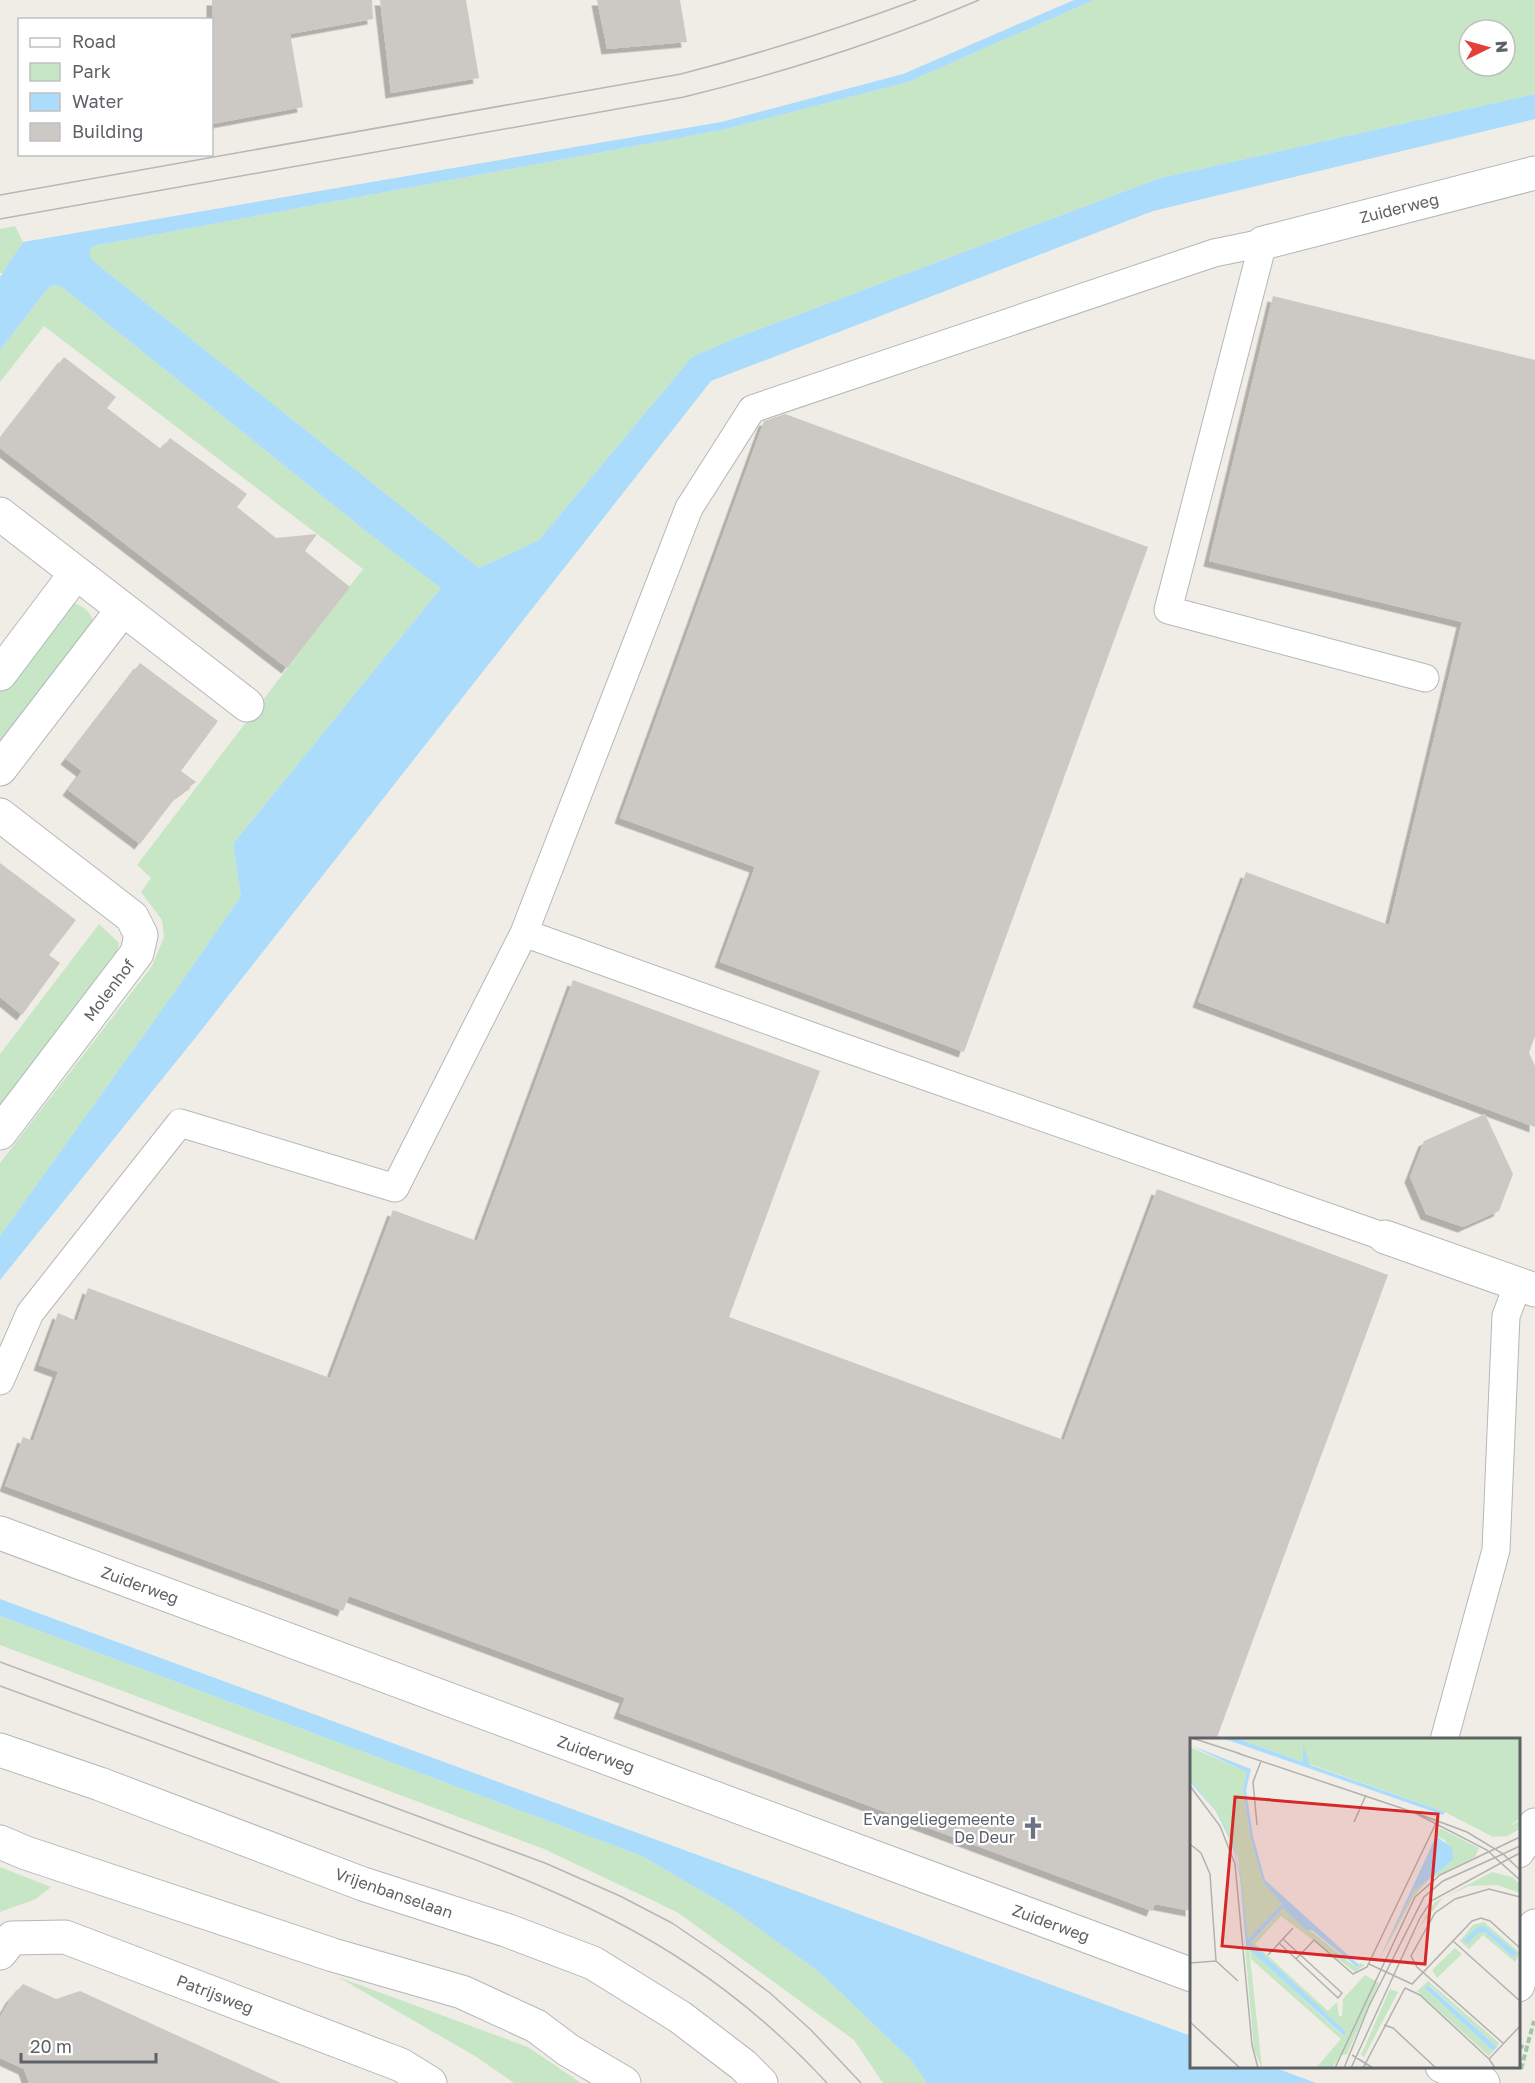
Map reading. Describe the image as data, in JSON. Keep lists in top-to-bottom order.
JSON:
{
  "streets": {
    "street": [
      "Zuiderweg",
      "Molenhof",
      "Vrijenbanselaan",
      "Patrijsweg"
    ]
  },
  "places": {
    "church": ["Evangeliegemeente De Deur"]
  },
  "legend": [
    "Road",
    "Park",
    "Water",
    "Building"
  ],
  "scale_bar": "20 m",
  "north": "right"
}
